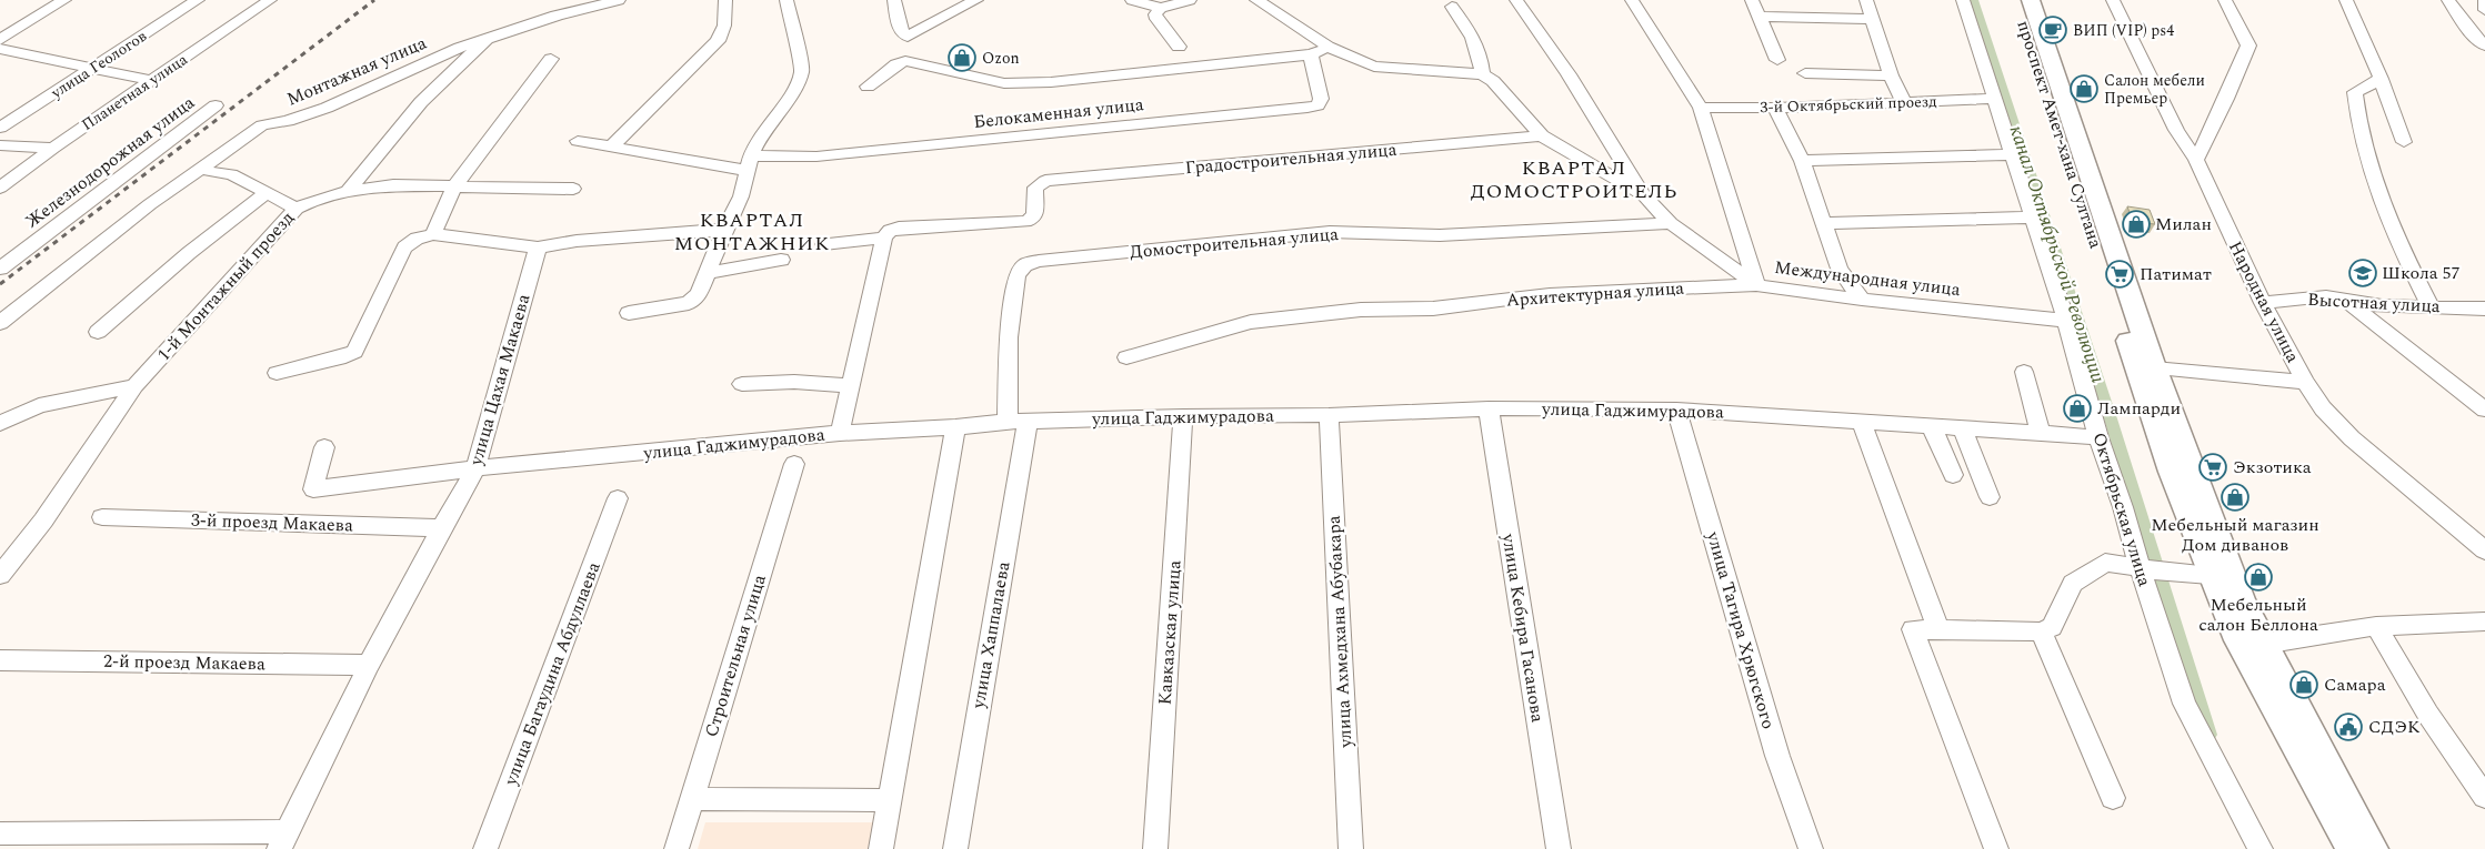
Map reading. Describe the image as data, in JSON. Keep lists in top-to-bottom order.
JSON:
{
  "streets": {
    "main road": ["проспект Амет-хана Султана"],
    "street": [
      "улица Геологов",
      "Монтажная улица",
      "Планетная улица",
      "3-й Октябрьский проезд",
      "Белокаменная улица",
      "Градостроительная улица",
      "Железнодорожная улица",
      "Домостроительная улица",
      "Международная улица",
      "1-й Монтажный проезд",
      "Архитектурная улица",
      "Народная улица",
      "Высотная улица",
      "улица Цахая Макаева",
      "улица Гаджимурадова",
      "Октябрьская улица",
      "3-й проезд Макаева",
      "улица Кебира Гасанова",
      "улица Тагира Хрюгского",
      "улица Ахмедхана Абубакара",
      "Кавказская улица",
      "улица Хаппалаева",
      "Строительная улица",
      "2-й проезд Макаева",
      "улица Багаудина Абдуллаева"
    ]
  },
  "crossings": [
    ["3-й Октябрьский проезд", "Октябрьская улица"],
    ["Градостроительная улица", "Международная улица"],
    ["Домостроительная улица", "Международная улица"],
    ["Домостроительная улица", "улица Гаджимурадова"],
    ["Домостроительная улица", "улица Хаппалаева"],
    ["Международная улица", "Архитектурная улица"],
    ["Международная улица", "Октябрьская улица"],
    ["Народная улица", "Высотная улица"],
    ["улица Цахая Макаева", "улица Гаджимурадова"],
    ["улица Цахая Макаева", "3-й проезд Макаева"],
    ["улица Цахая Макаева", "2-й проезд Макаева"],
    ["улица Гаджимурадова", "Октябрьская улица"],
    ["улица Гаджимурадова", "улица Кебира Гасанова"],
    ["улица Гаджимурадова", "улица Тагира Хрюгского"],
    ["улица Гаджимурадова", "улица Ахмедхана Абубакара"],
    ["улица Гаджимурадова", "Кавказская улица"],
    ["улица Гаджимурадова", "улица Хаппалаева"]
  ],
  "districts": ["КВАРТАЛ ДОМОСТРОИТЕЛЬ", "КВАРТАЛ МОНТАЖНИК"],
  "water": ["канал Октябрьской Революции"],
  "places": {
    "cafe": ["ВИП (VIP) ps4"],
    "shop": [
      "Ozon",
      "Салон мебели Премьер",
      "Милан",
      "Лампарди",
      "Мебельный магазин Дом диванов",
      "Мебельный салон Беллона",
      "Самара"
    ],
    "school or university": ["Школа 57"],
    "supermarket": ["Патимат", "Экзотика"],
    "public building": ["СДЭК"]
  }
}
